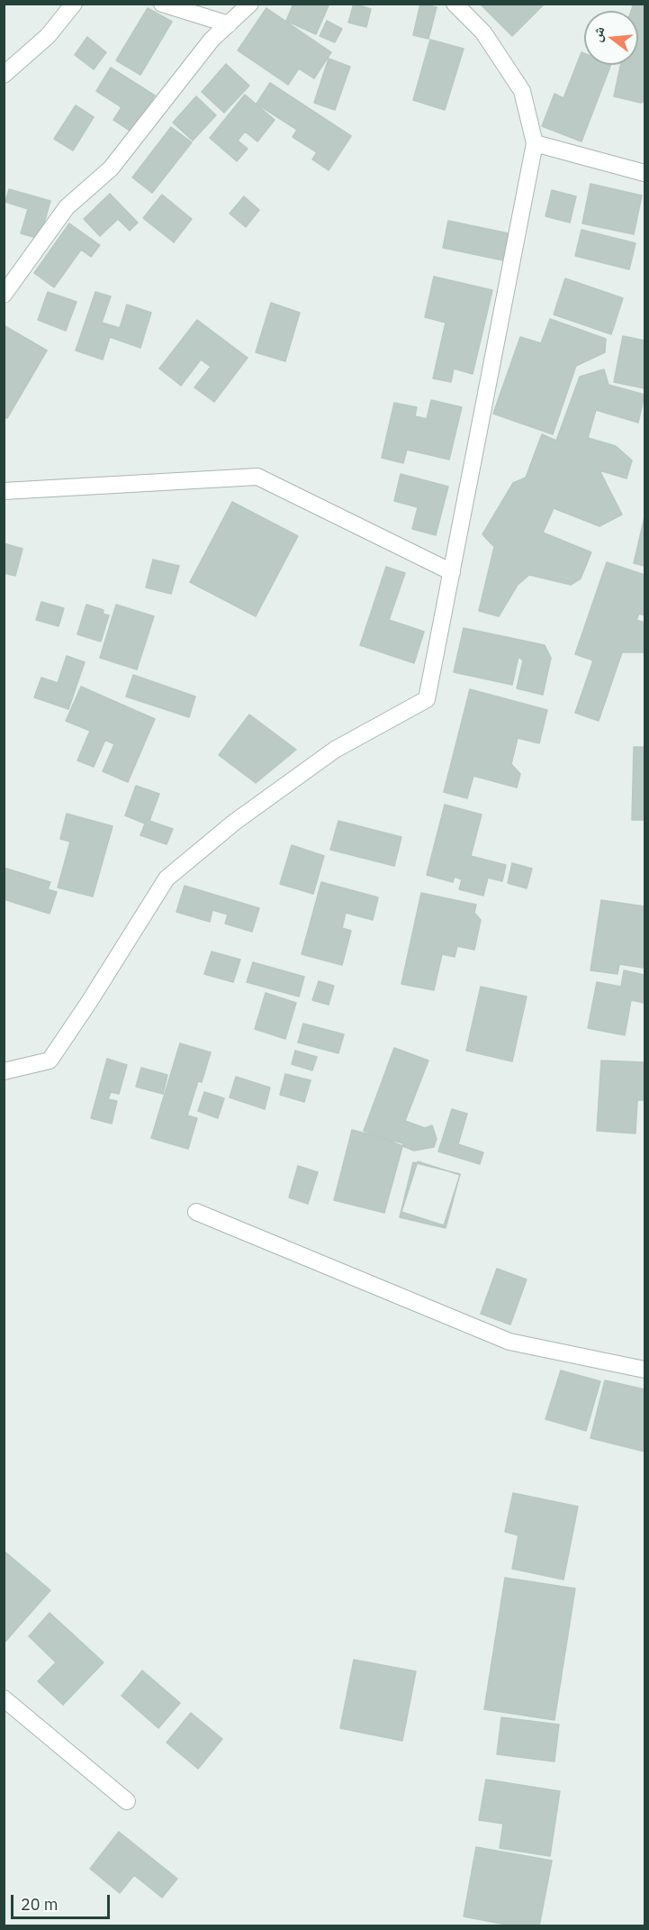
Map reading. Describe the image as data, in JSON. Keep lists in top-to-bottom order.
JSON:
{
  "scale_bar": "20 m",
  "north": "left"
}
